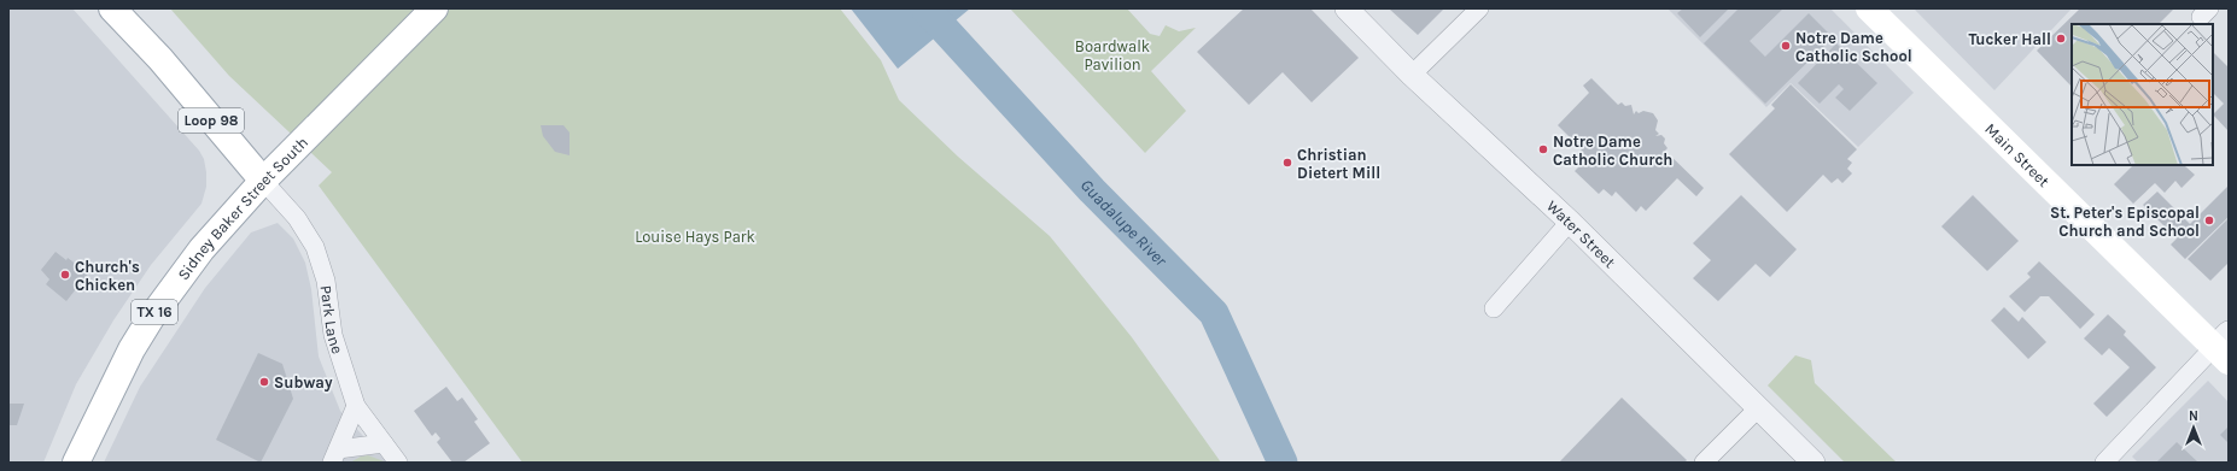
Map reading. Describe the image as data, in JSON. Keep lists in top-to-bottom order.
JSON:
{
  "streets": {
    "main road": [
      "Loop 98",
      "Main Street",
      "Sidney Baker Street South",
      "TX 16"
    ],
    "street": ["Water Street", "Park Lane"]
  },
  "crossings": [
    ["Loop 98", "Sidney Baker Street South"],
    ["Loop 98", "Park Lane"],
    ["Sidney Baker Street South", "Park Lane"]
  ],
  "water": ["Guadalupe River"],
  "parks": ["Boardwalk Pavilion", "Louise Hays Park"],
  "places": [
    "Tucker Hall",
    "Notre Dame Catholic School",
    "Notre Dame Catholic Church",
    "Christian Dietert Mill",
    "St. Peter's Episcopal Church and School",
    "Church's Chicken",
    "Subway"
  ],
  "north": "top"
}
